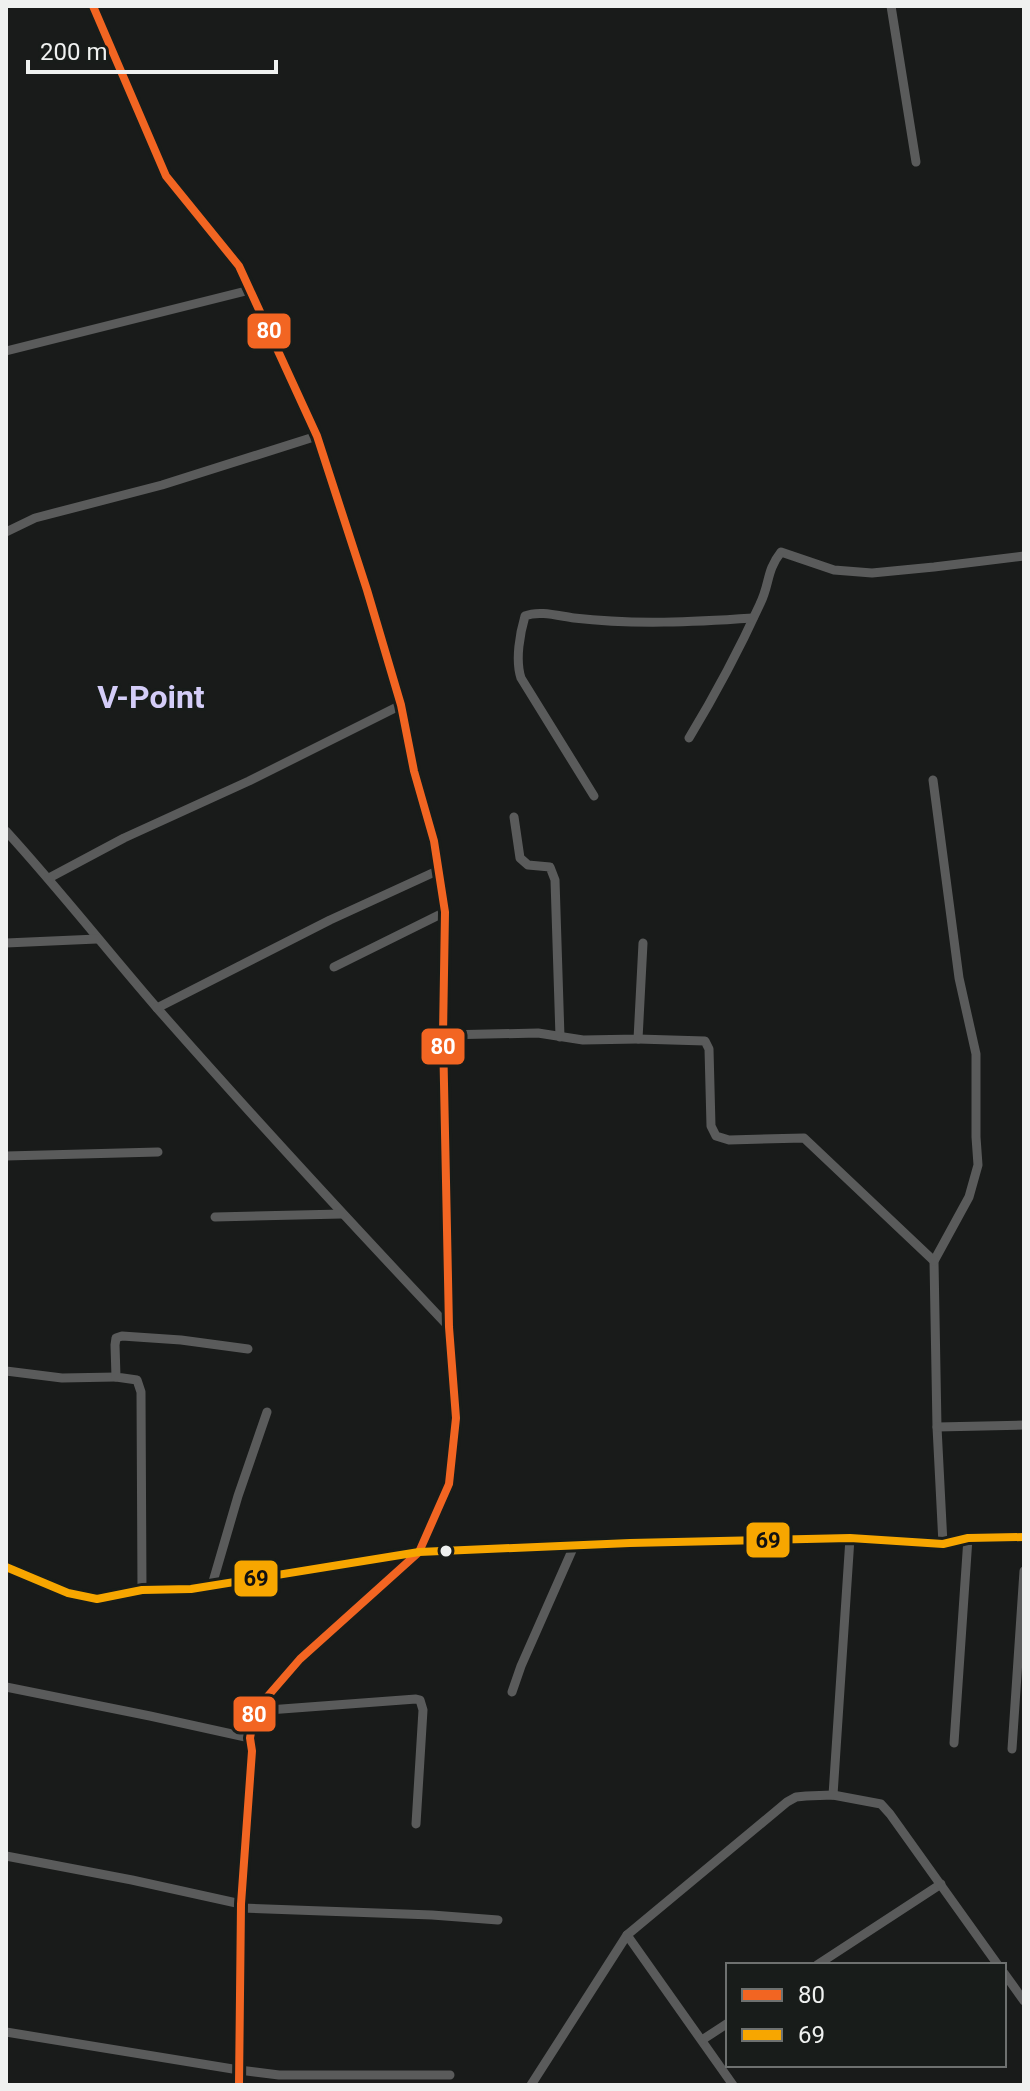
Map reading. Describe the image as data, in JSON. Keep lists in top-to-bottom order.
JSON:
{
  "districts": ["V-Point"],
  "lines": ["transit line 80", "transit line 69"],
  "legend": ["80", "69"],
  "scale_bar": "200 m"
}
